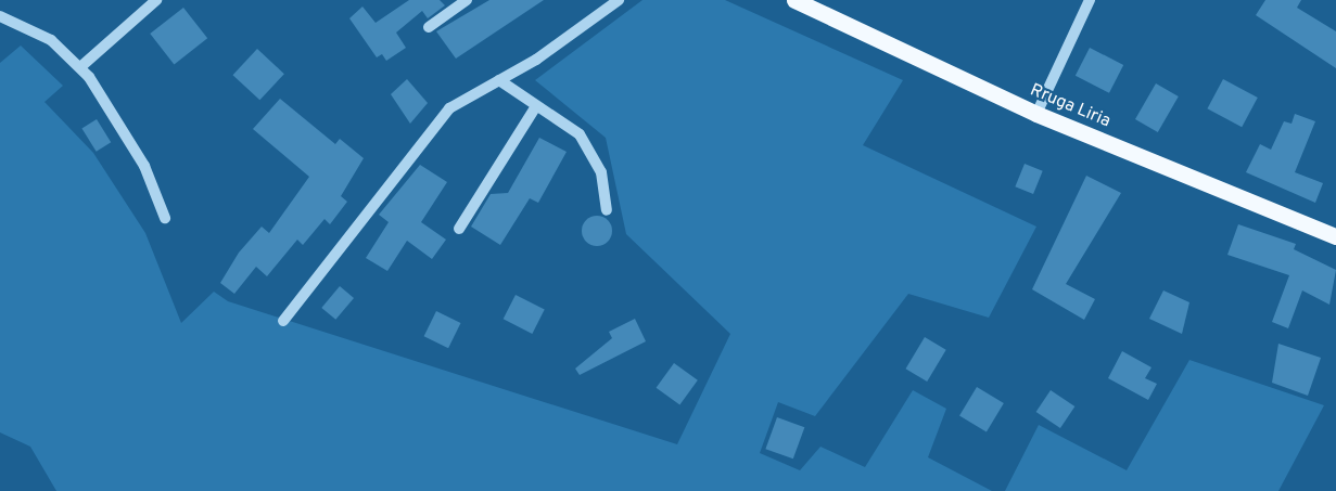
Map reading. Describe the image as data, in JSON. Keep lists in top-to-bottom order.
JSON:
{
  "streets": {
    "main road": ["Rruga Liria"]
  }
}
